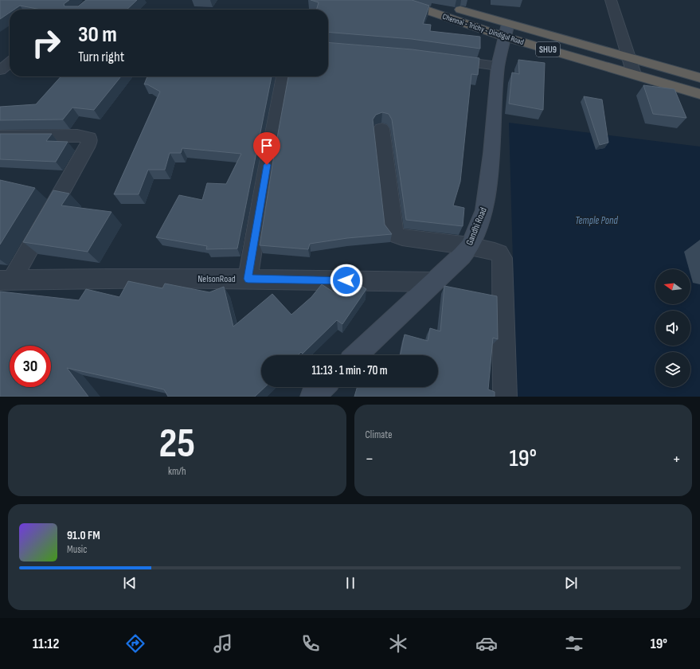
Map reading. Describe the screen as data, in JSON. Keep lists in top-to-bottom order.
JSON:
{
  "streets": {
    "highway": ["Chennai - Trichy - Dindigul Road", "SHU9"],
    "main road": ["Gandhi Road"],
    "street": ["NelsonRoad"]
  },
  "crossings": [
    ["Chennai - Trichy - Dindigul Road", "Gandhi Road"],
    ["Gandhi Road", "NelsonRoad"]
  ],
  "water": ["Temple Pond"],
  "north": "left",
  "page": {
    "turn": ["30 m", "Turn right"],
    "limit": "30",
    "trip": "11:13 · 1 min · 70 m",
    "tile": [
      ["25", "km/h"],
      "Climate"
    ],
    "heat": ["−", "19°", "+"],
    "song": ["91.0 FM", "Music"],
    "tabs": ["11:12", "19°"]
  }
}
